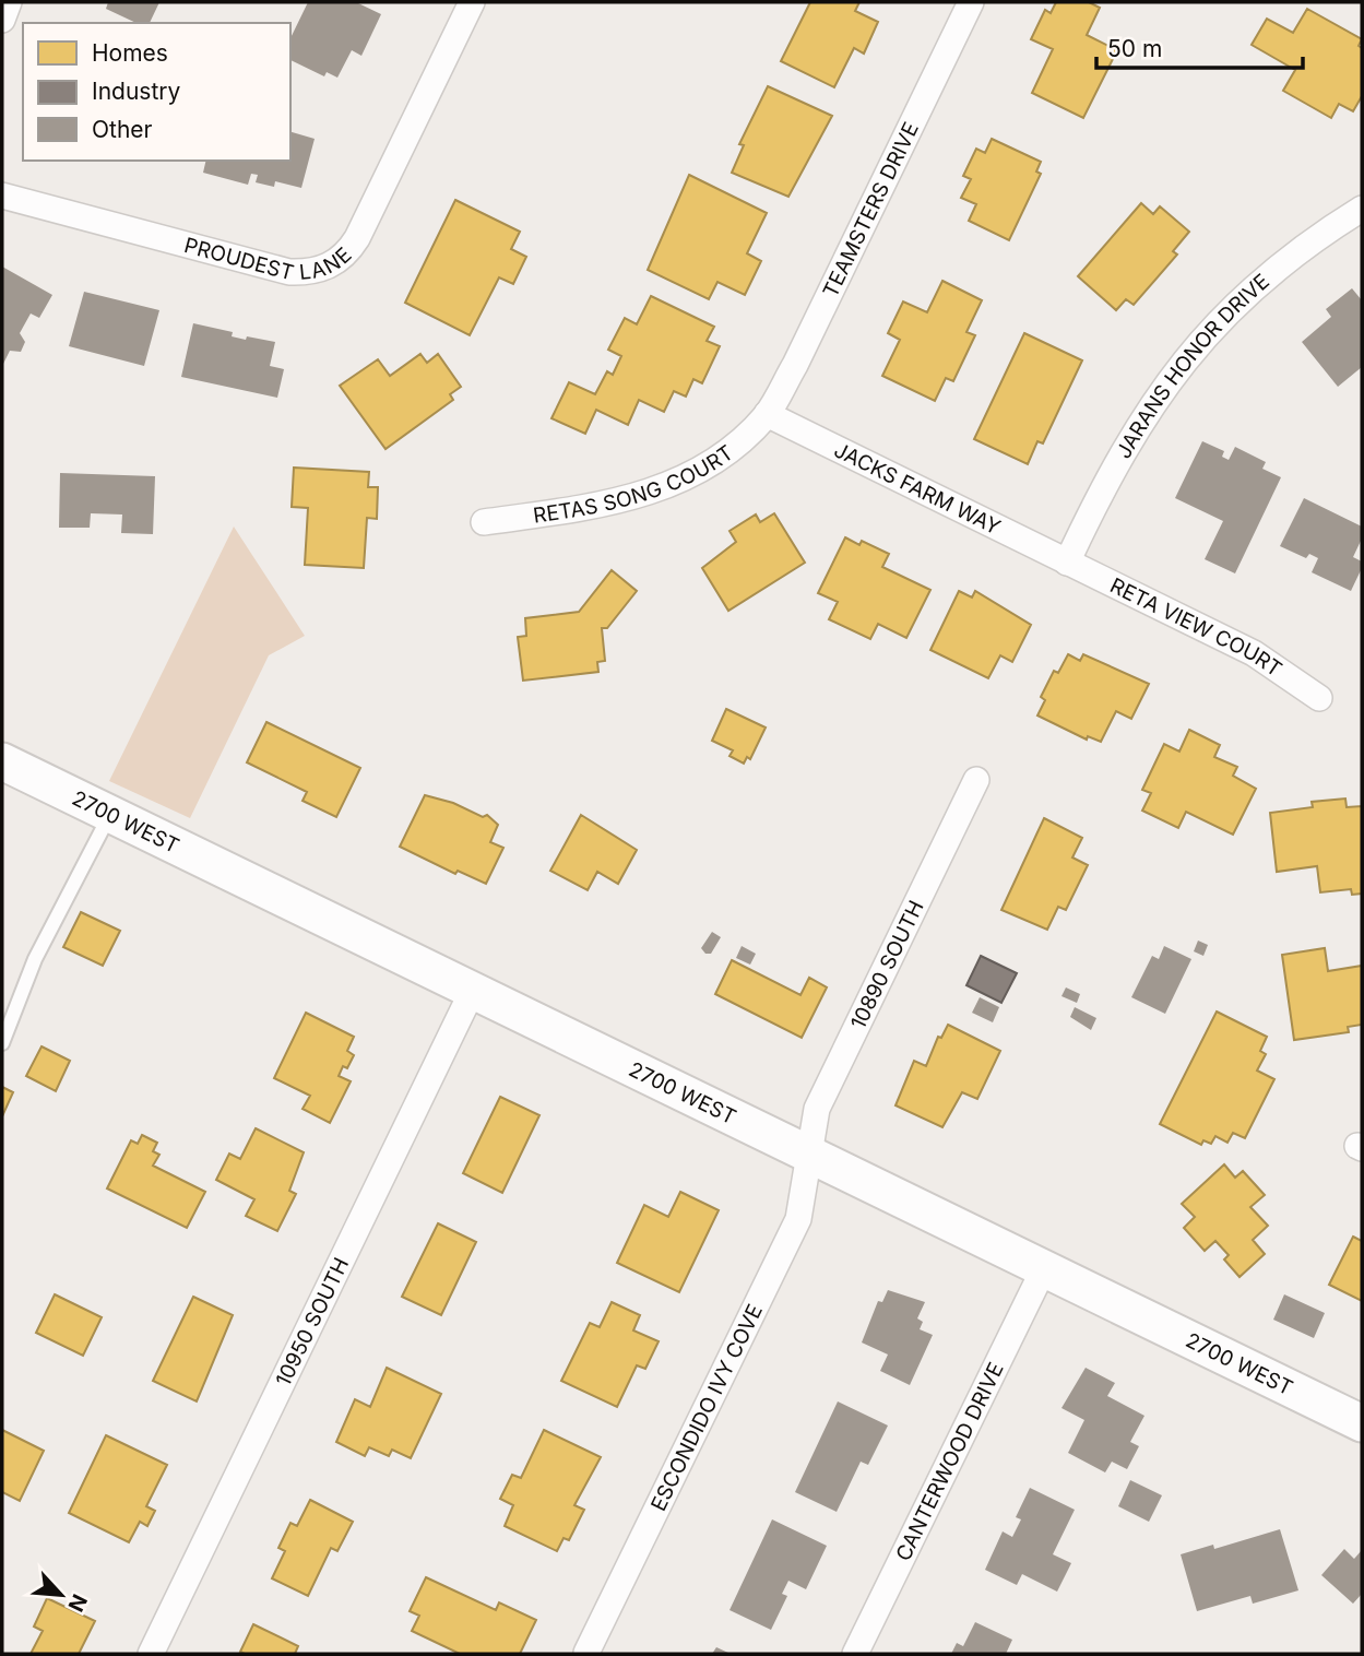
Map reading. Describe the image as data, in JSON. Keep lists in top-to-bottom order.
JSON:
{
  "streets": {
    "main road": ["2700 WEST"],
    "street": [
      "TEAMSTERS DRIVE",
      "PROUDEST LANE",
      "JARANS HONOR DRIVE",
      "RETAS SONG COURT",
      "JACKS FARM WAY",
      "RETA VIEW COURT",
      "10890 SOUTH",
      "10950 SOUTH",
      "ESCONDIDO IVY COVE",
      "CANTERWOOD DRIVE"
    ]
  },
  "crossings": [
    ["TEAMSTERS DRIVE", "RETAS SONG COURT"],
    ["TEAMSTERS DRIVE", "JACKS FARM WAY"],
    ["JARANS HONOR DRIVE", "JACKS FARM WAY"],
    ["JARANS HONOR DRIVE", "RETA VIEW COURT"],
    ["RETAS SONG COURT", "JACKS FARM WAY"],
    ["JACKS FARM WAY", "RETA VIEW COURT"],
    ["2700 WEST", "10890 SOUTH"],
    ["2700 WEST", "10950 SOUTH"],
    ["2700 WEST", "ESCONDIDO IVY COVE"],
    ["2700 WEST", "CANTERWOOD DRIVE"],
    ["10890 SOUTH", "ESCONDIDO IVY COVE"]
  ],
  "legend": ["Homes", "Industry", "Other"],
  "scale_bar": "50 m",
  "north": "bottom right"
}
